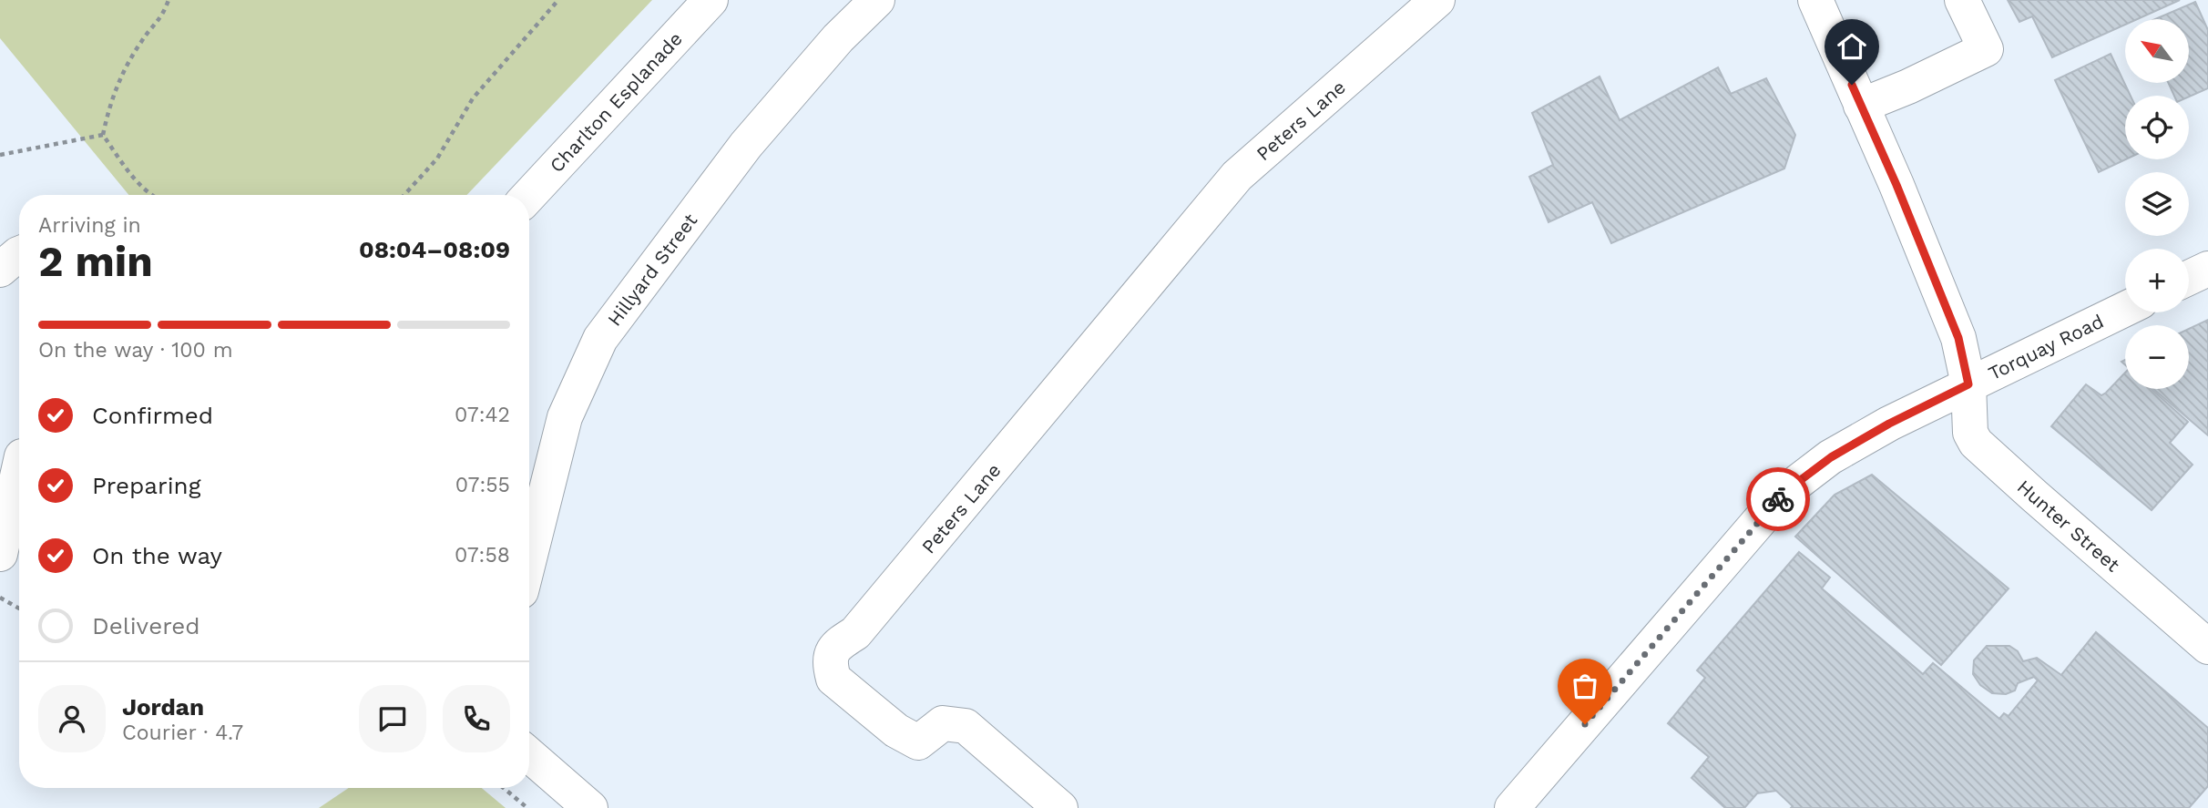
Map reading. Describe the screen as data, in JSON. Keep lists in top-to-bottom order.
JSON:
{
  "streets": {
    "street": [
      "Charlton Esplanade",
      "Peters Lane",
      "Hillyard Street",
      "Torquay Road",
      "Hunter Street"
    ]
  },
  "crossings": [
    ["Torquay Road", "Hunter Street"]
  ],
  "north": "top left",
  "page": {
    "map_buttons": ["+", "−"],
    "heading": ["2 min", "Arriving in", "08:04–08:09"],
    "panel": ["Jordan", "Courier · 4.7"],
    "bar": "On the way · 100 m",
    "list": [
      ["Confirmed", "07:42"],
      ["Preparing", "07:55"],
      ["On the way", "07:58"],
      "Delivered"
    ]
  }
}
